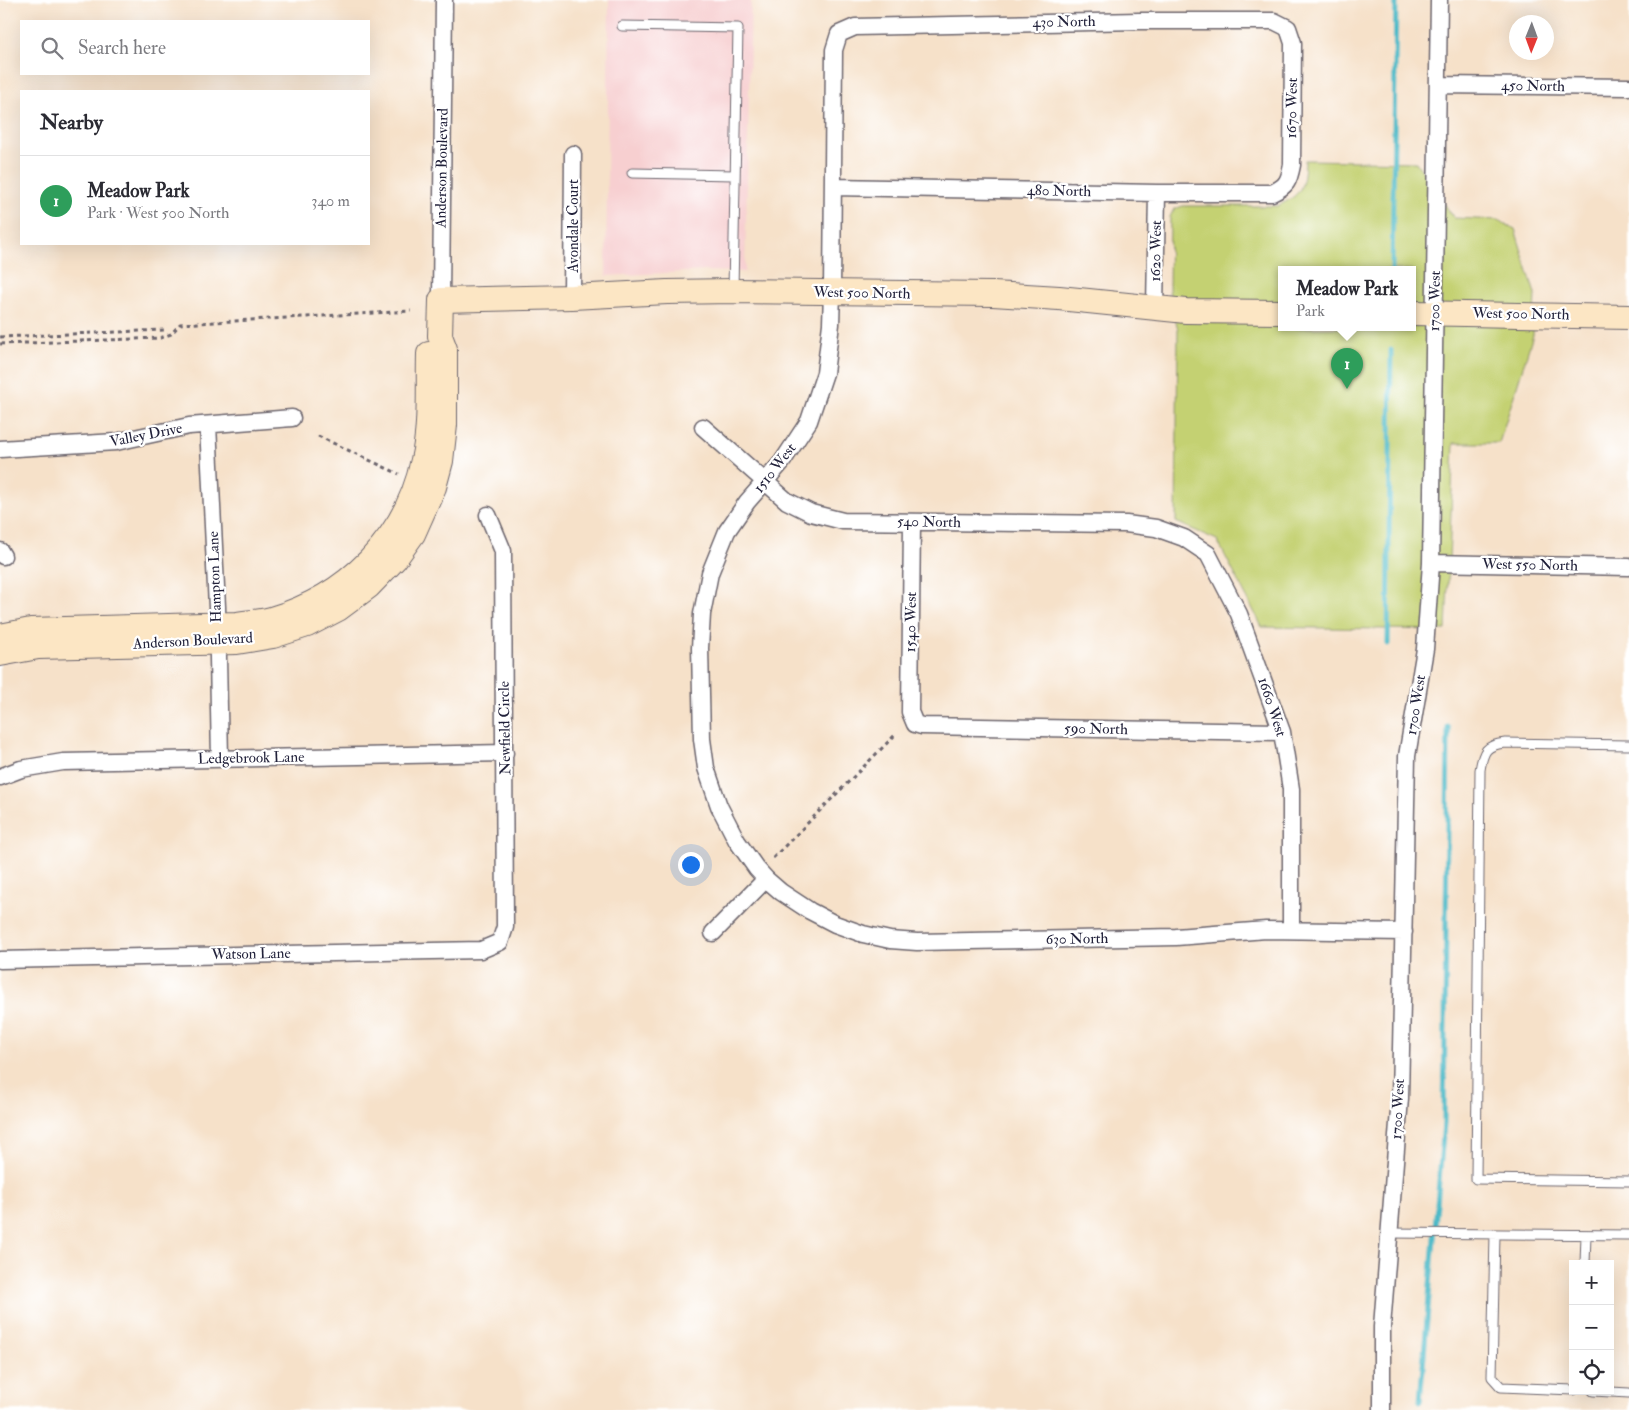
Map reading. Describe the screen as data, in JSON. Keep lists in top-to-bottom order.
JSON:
{
  "streets": {
    "street": [
      "430 North",
      "450 North",
      "1670 West",
      "Anderson Boulevard",
      "480 North",
      "Avondale Court",
      "1620 West",
      "West 500 North",
      "1700 West",
      "Valley Drive",
      "1510 West",
      "540 North",
      "West 550 North",
      "Hampton Lane",
      "1540 West",
      "1660 West",
      "Newfield Circle",
      "590 North",
      "Ledgebrook Lane",
      "630 North",
      "Watson Lane"
    ]
  },
  "crossings": [
    ["430 North", "1670 West"],
    ["430 North", "1510 West"],
    ["450 North", "1700 West"],
    ["1670 West", "480 North"],
    ["Anderson Boulevard", "West 500 North"],
    ["Anderson Boulevard", "Hampton Lane"],
    ["480 North", "1620 West"],
    ["480 North", "1510 West"],
    ["Avondale Court", "West 500 North"],
    ["1620 West", "West 500 North"],
    ["West 500 North", "1700 West"],
    ["West 500 North", "1510 West"],
    ["1700 West", "West 550 North"],
    ["1700 West", "630 North"],
    ["Valley Drive", "Hampton Lane"],
    ["1510 West", "540 North"],
    ["1510 West", "630 North"],
    ["540 North", "1540 West"],
    ["540 North", "1660 West"],
    ["Hampton Lane", "Ledgebrook Lane"],
    ["1540 West", "590 North"],
    ["1660 West", "590 North"],
    ["1660 West", "630 North"],
    ["Newfield Circle", "Ledgebrook Lane"],
    ["Newfield Circle", "Watson Lane"]
  ],
  "north": "bottom",
  "page": {
    "search": "Search here",
    "heading": "Nearby",
    "list": [
      {
        "mark": "1",
        "name": "Meadow Park",
        "note": "Park · West 500 North",
        "value": "340 m"
      }
    ],
    "popup": ["Meadow Park", "Park"],
    "pins": "1",
    "map_buttons": ["+", "−"]
  }
}
